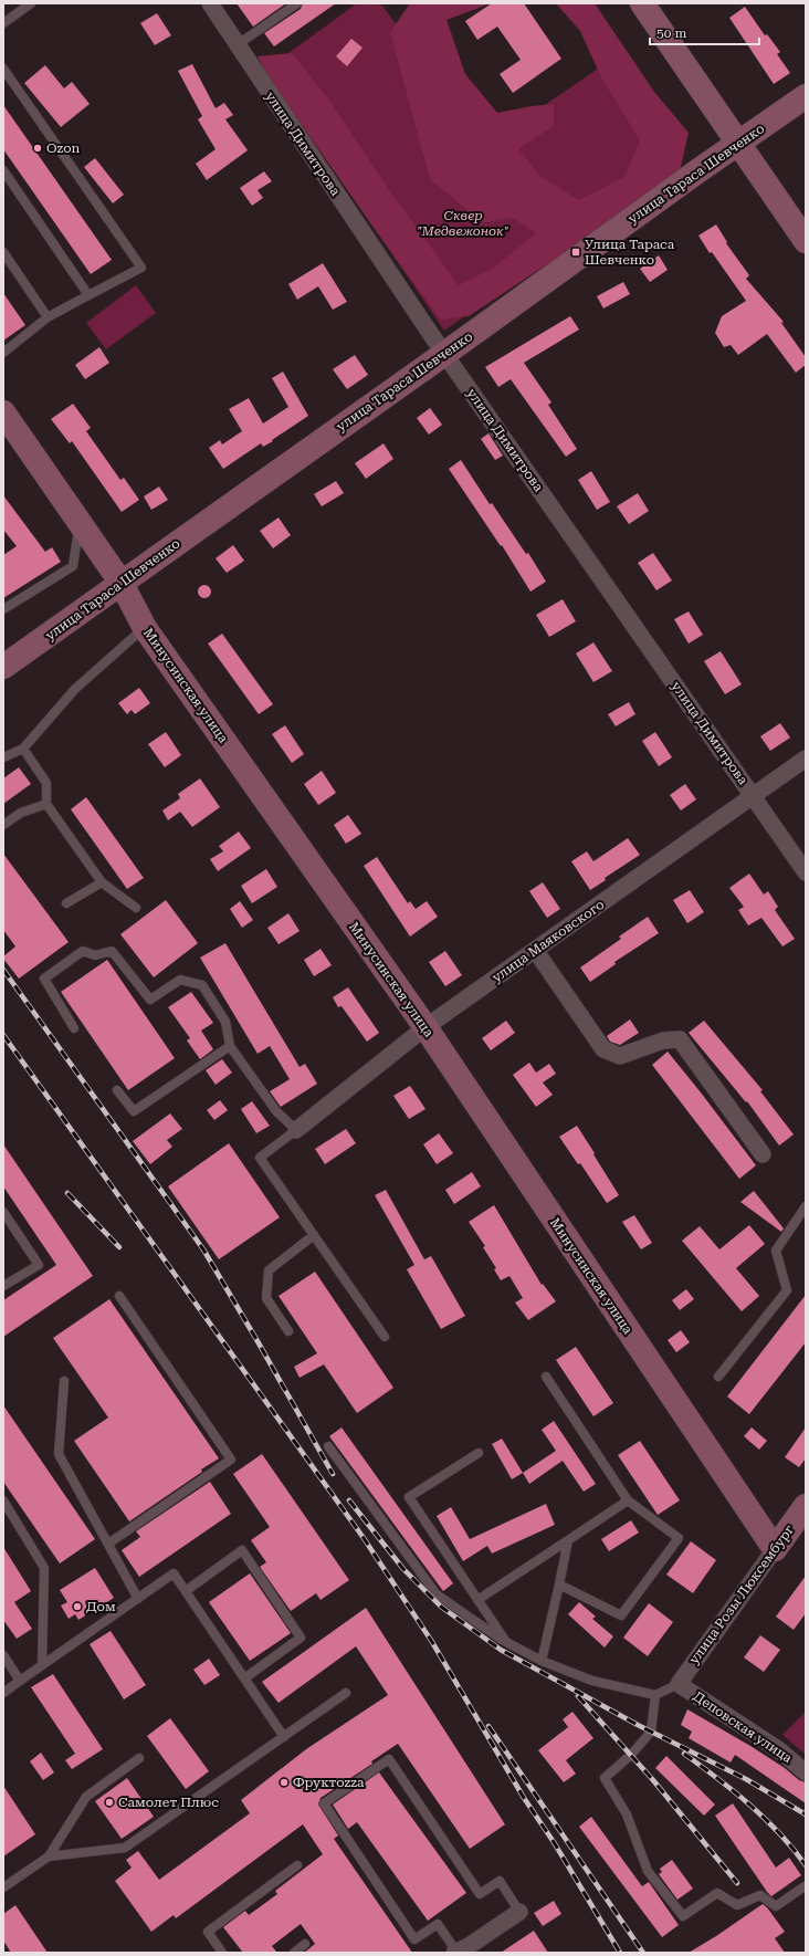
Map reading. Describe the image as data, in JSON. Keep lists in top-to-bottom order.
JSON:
{
  "streets": {
    "street": [
      "улица Димитрова",
      "улица Тараса Шевченко",
      "Минусинская улица",
      "улица Маяковского",
      "улица Розы Люксембург",
      "Деповская улица"
    ]
  },
  "crossings": [
    ["улица Димитрова", "улица Тараса Шевченко"],
    ["улица Димитрова", "улица Маяковского"],
    ["улица Тараса Шевченко", "Минусинская улица"],
    ["Минусинская улица", "улица Маяковского"],
    ["Минусинская улица", "улица Розы Люксембург"],
    ["улица Розы Люксембург", "Деповская улица"]
  ],
  "parks": ["Сквер \"Медвежонок\""],
  "places": {
    "other": [
      "Ozon",
      "Дом",
      "Фруктоzzа",
      "Самолет Плюс"
    ],
    "transit": ["Улица Тараса Шевченко"]
  },
  "scale_bar": "50 m"
}
